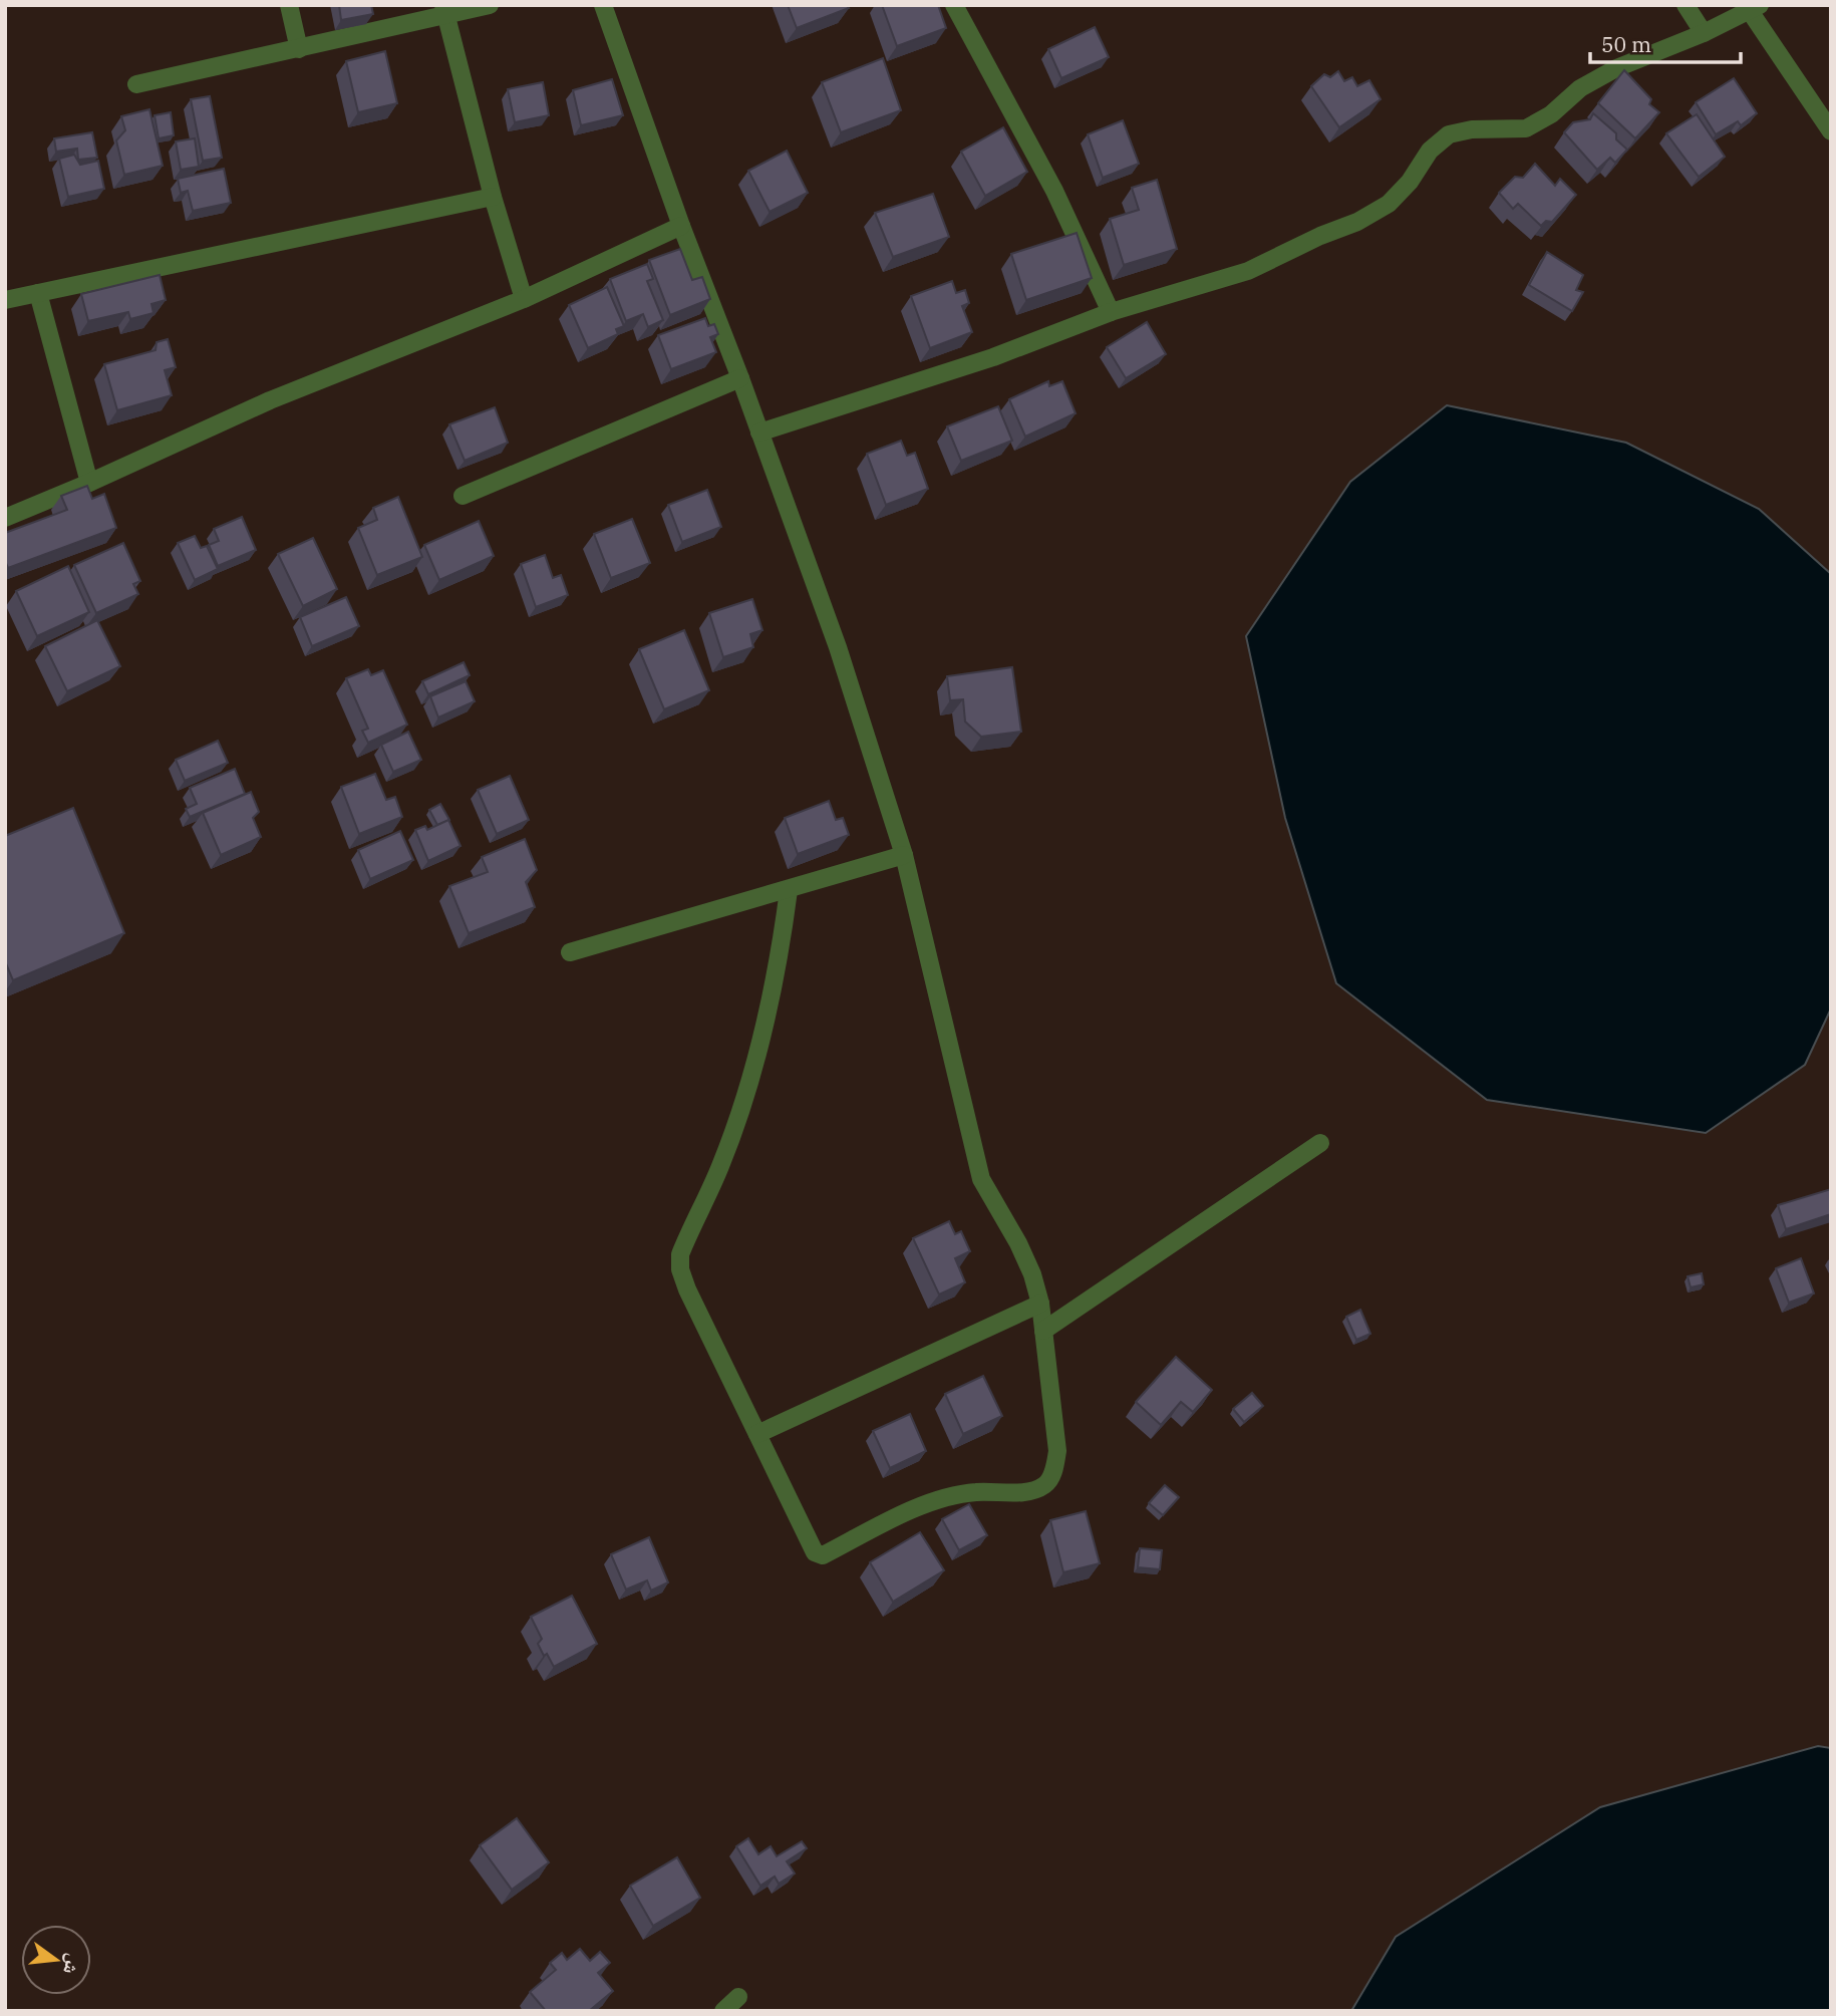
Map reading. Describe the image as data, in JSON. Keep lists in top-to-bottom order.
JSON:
{
  "scale_bar": "50 m",
  "north": "right"
}
